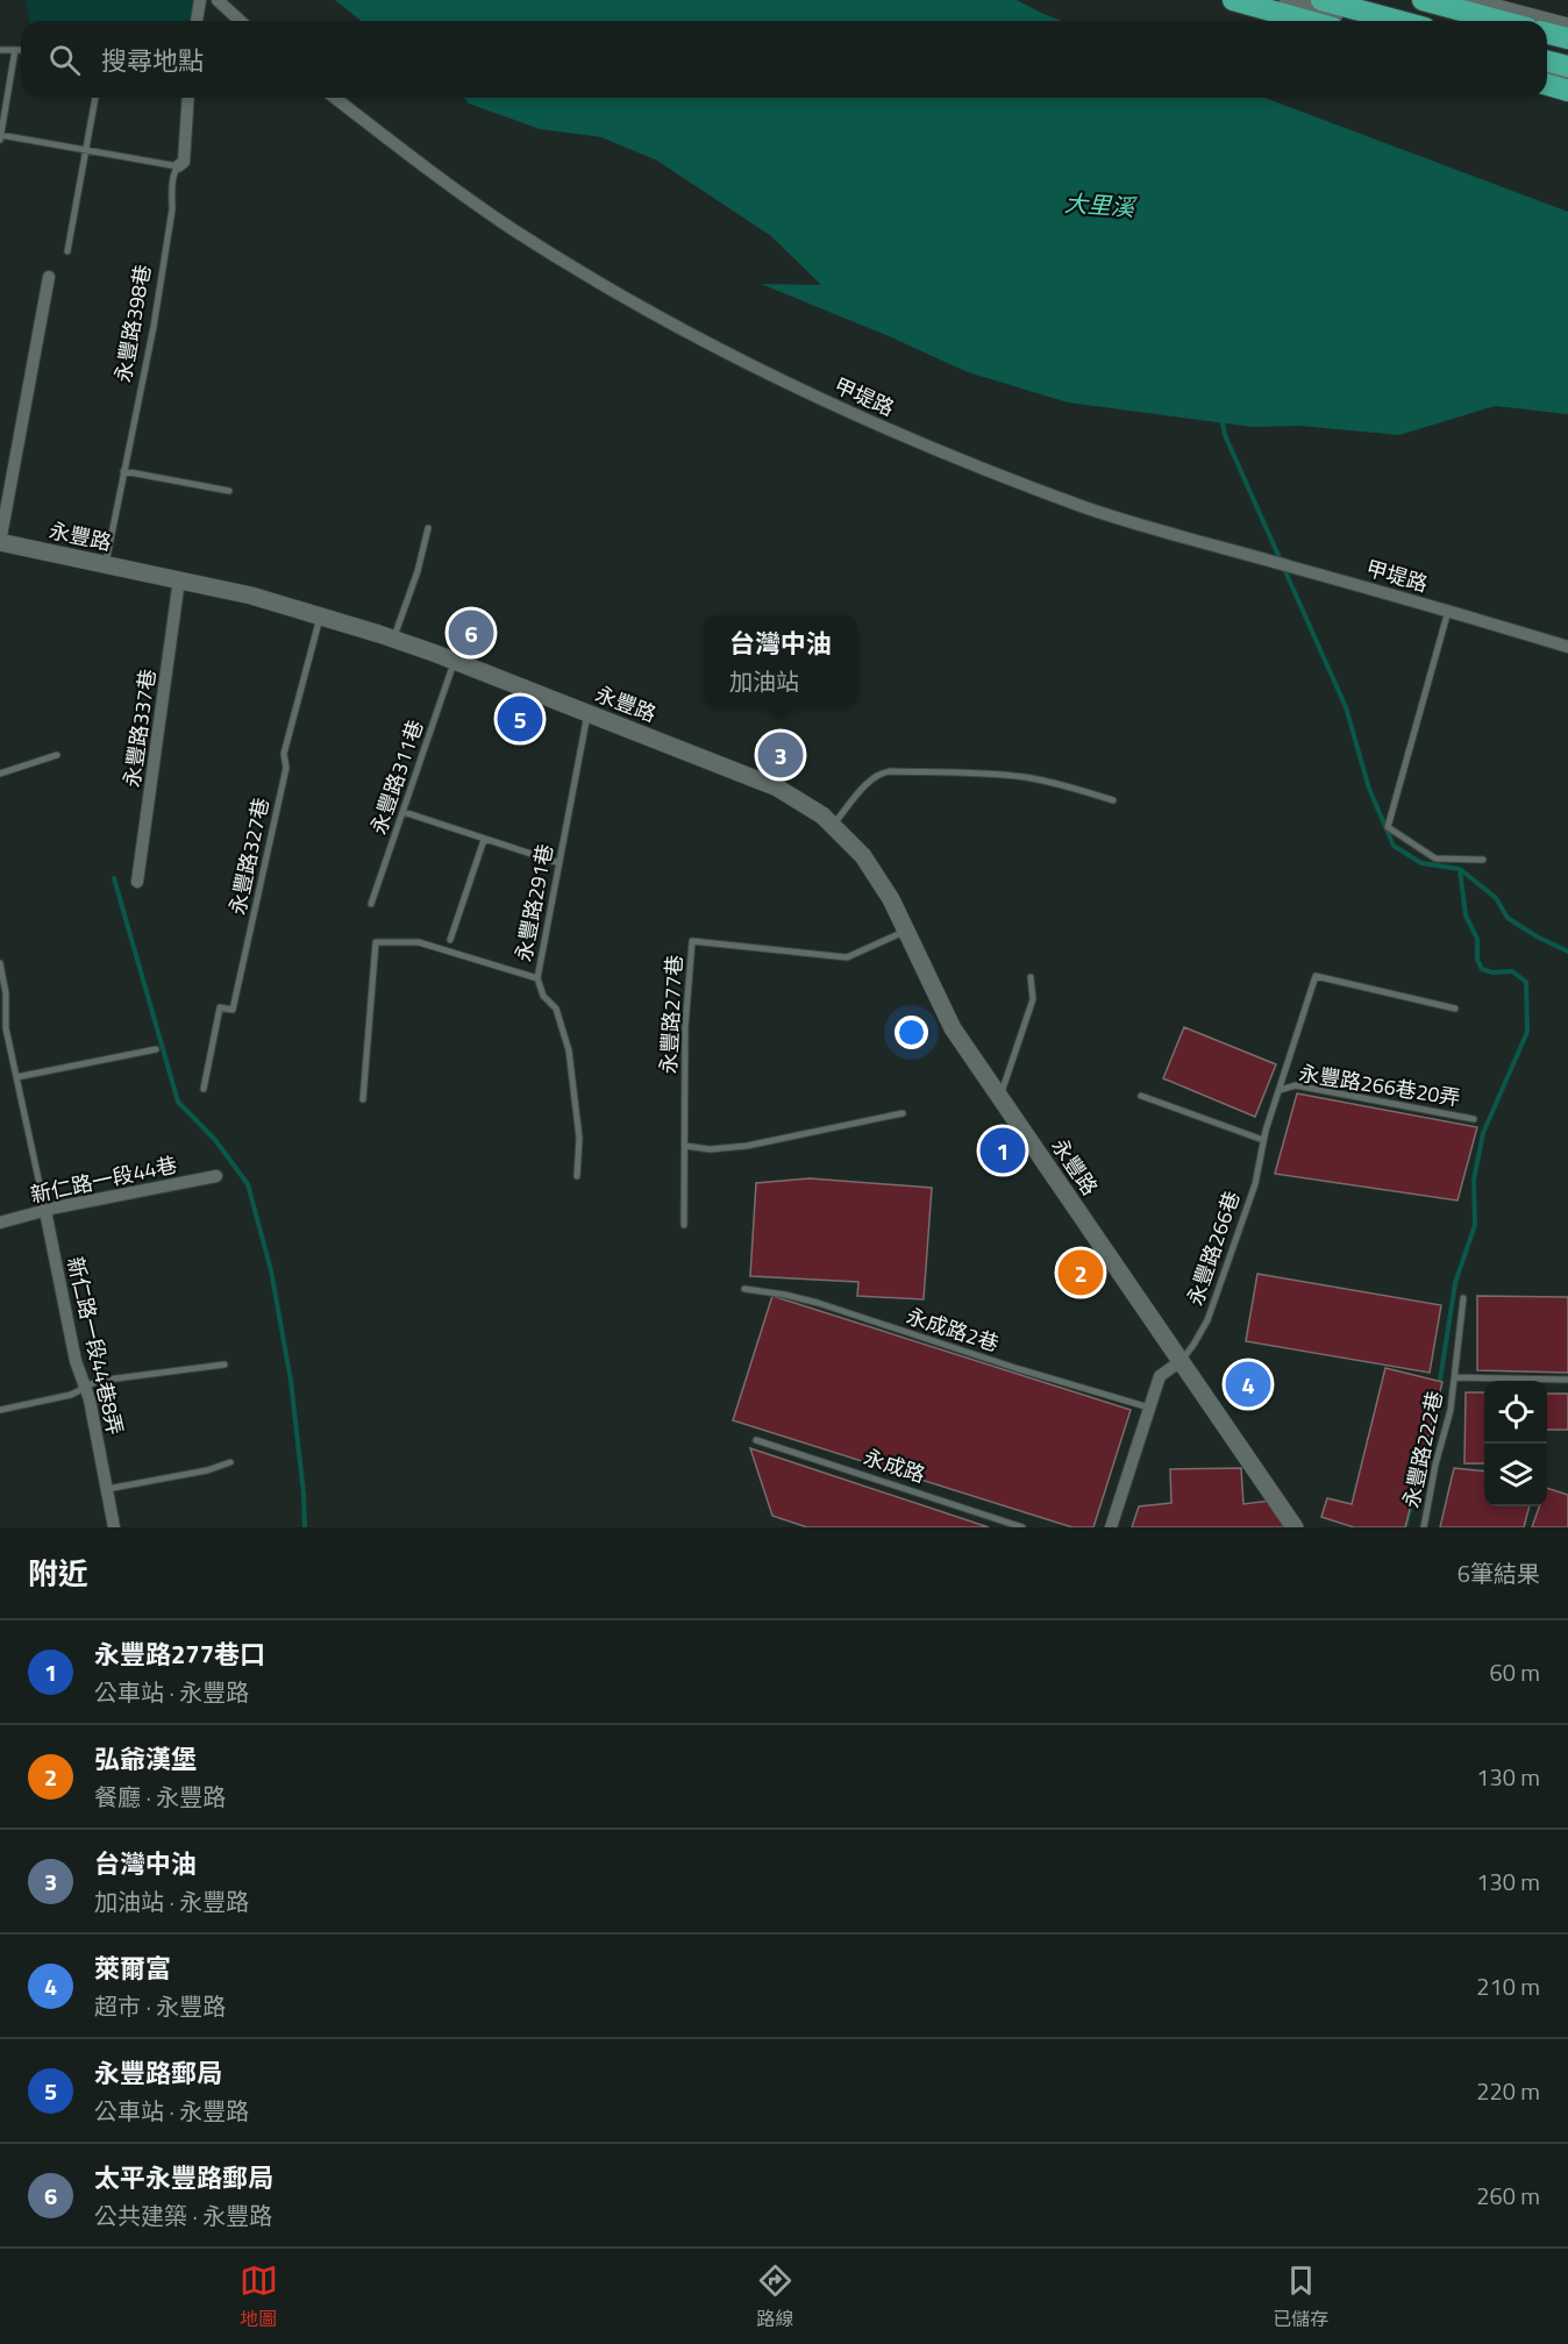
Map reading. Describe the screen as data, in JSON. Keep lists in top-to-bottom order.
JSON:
{
  "streets": {
    "street": [
      "永豐路398巷",
      "甲堤路",
      "永豐路",
      "永豐路337巷",
      "新仁路一段44巷",
      "新仁路一段44巷8弄"
    ],
    "lane": [
      "永豐路311巷",
      "永豐路327巷",
      "永豐路291巷",
      "永豐路277巷",
      "永豐路266巷20弄",
      "永豐路266巷",
      "永成路2巷",
      "永豐路222巷",
      "永成路"
    ]
  },
  "crossings": [
    ["永豐路398巷", "永豐路"],
    ["永豐路", "永豐路337巷"],
    ["永豐路", "永豐路311巷"],
    ["永豐路", "永豐路327巷"],
    ["永豐路", "永豐路291巷"],
    ["永豐路", "永豐路277巷"],
    ["永豐路", "永豐路266巷"],
    ["永豐路266巷20弄", "永豐路266巷"],
    ["新仁路一段44巷", "新仁路一段44巷8弄"]
  ],
  "water": ["大里溪"],
  "page": {
    "search": "搜尋地點",
    "pins": [
      "6",
      "5",
      "3",
      "1",
      "2",
      "4"
    ],
    "popup": ["台灣中油", "加油站"],
    "heading": ["附近", "6筆結果"],
    "list": [
      {
        "mark": "1",
        "name": "永豐路277巷口",
        "note": "公車站 · 永豐路",
        "value": "60 m"
      },
      {
        "mark": "2",
        "name": "弘爺漢堡",
        "note": "餐廳 · 永豐路",
        "value": "130 m"
      },
      {
        "mark": "3",
        "name": "台灣中油",
        "note": "加油站 · 永豐路",
        "value": "130 m"
      },
      {
        "mark": "4",
        "name": "萊爾富",
        "note": "超市 · 永豐路",
        "value": "210 m"
      },
      {
        "mark": "5",
        "name": "永豐路郵局",
        "note": "公車站 · 永豐路",
        "value": "220 m"
      },
      {
        "mark": "6",
        "name": "太平永豐路郵局",
        "note": "公共建築 · 永豐路",
        "value": "260 m"
      }
    ],
    "nav": ["地圖", "路線", "已儲存"]
  }
}
